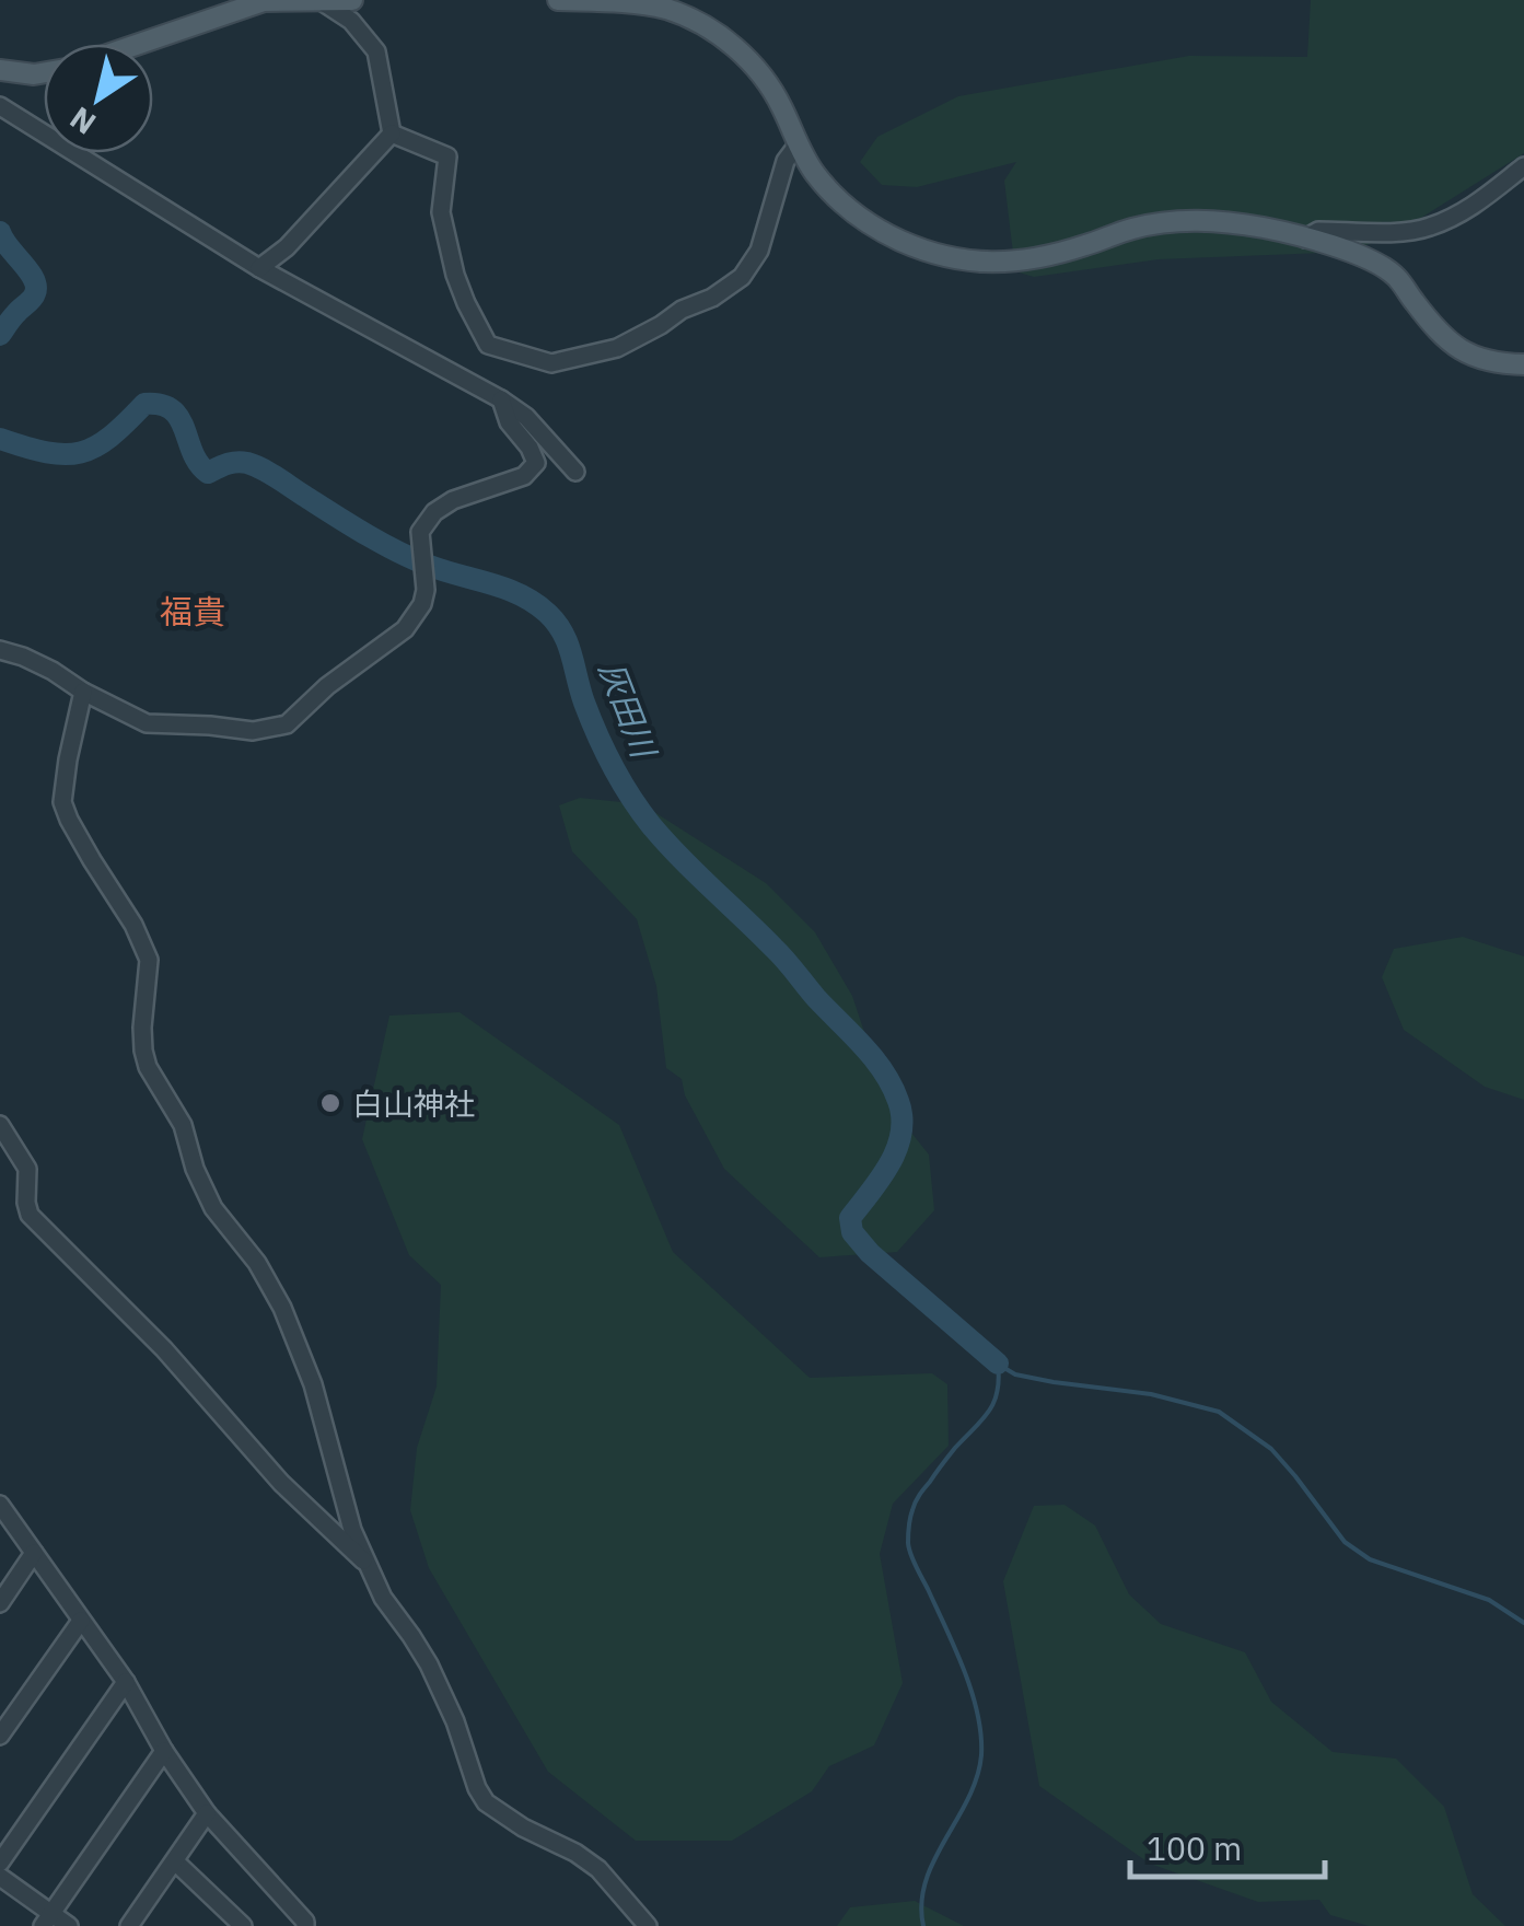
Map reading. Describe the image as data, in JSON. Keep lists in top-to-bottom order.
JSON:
{
  "districts": ["福貴"],
  "water": ["灰田川"],
  "places": ["白山神社"],
  "scale_bar": "100 m",
  "north": "bottom left"
}
